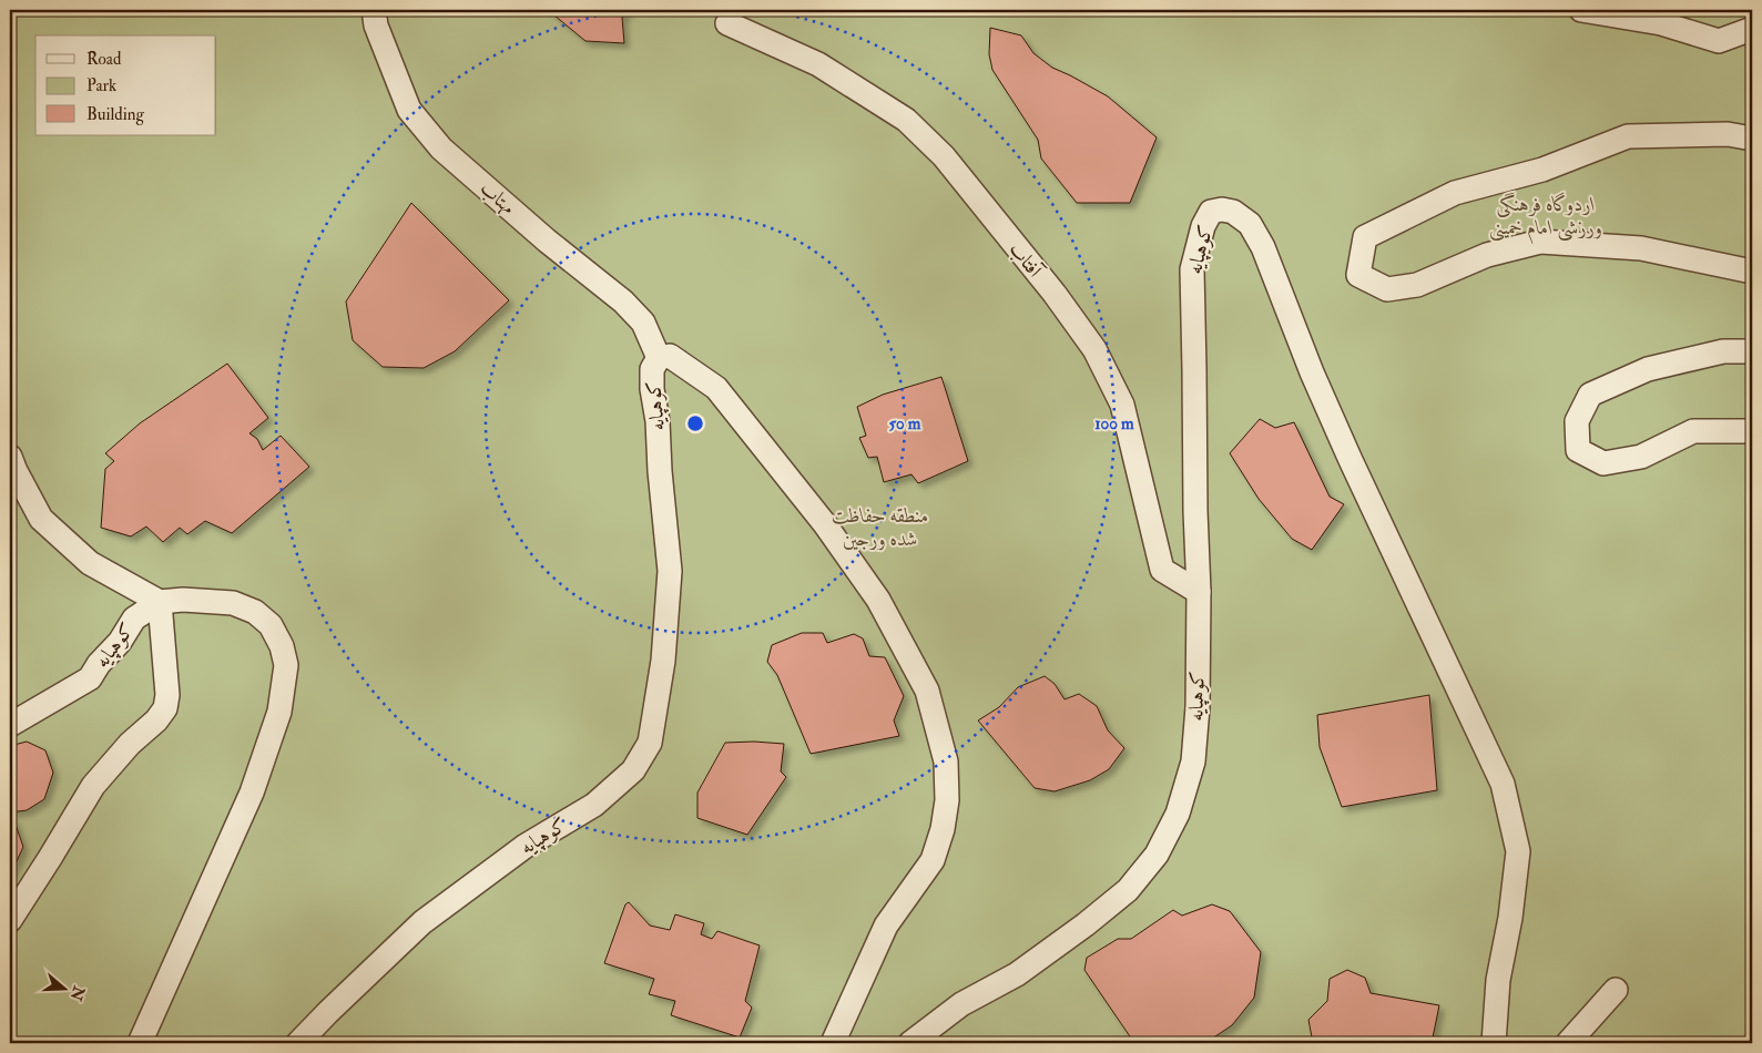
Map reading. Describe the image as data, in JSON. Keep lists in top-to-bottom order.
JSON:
{
  "streets": {
    "street": ["مهتاب", "کوهپایه", "آفتاب"]
  },
  "crossings": [
    ["مهتاب", "کوهپایه"],
    ["کوهپایه", "آفتاب"]
  ],
  "parks": ["اردوگاه فرهنگی ورزشی امام خمینی", "منطقه حفاظت شده ورجین"],
  "legend": ["Road", "Park", "Building"],
  "north": "right",
  "rings": ["50 m", "100 m"]
}
